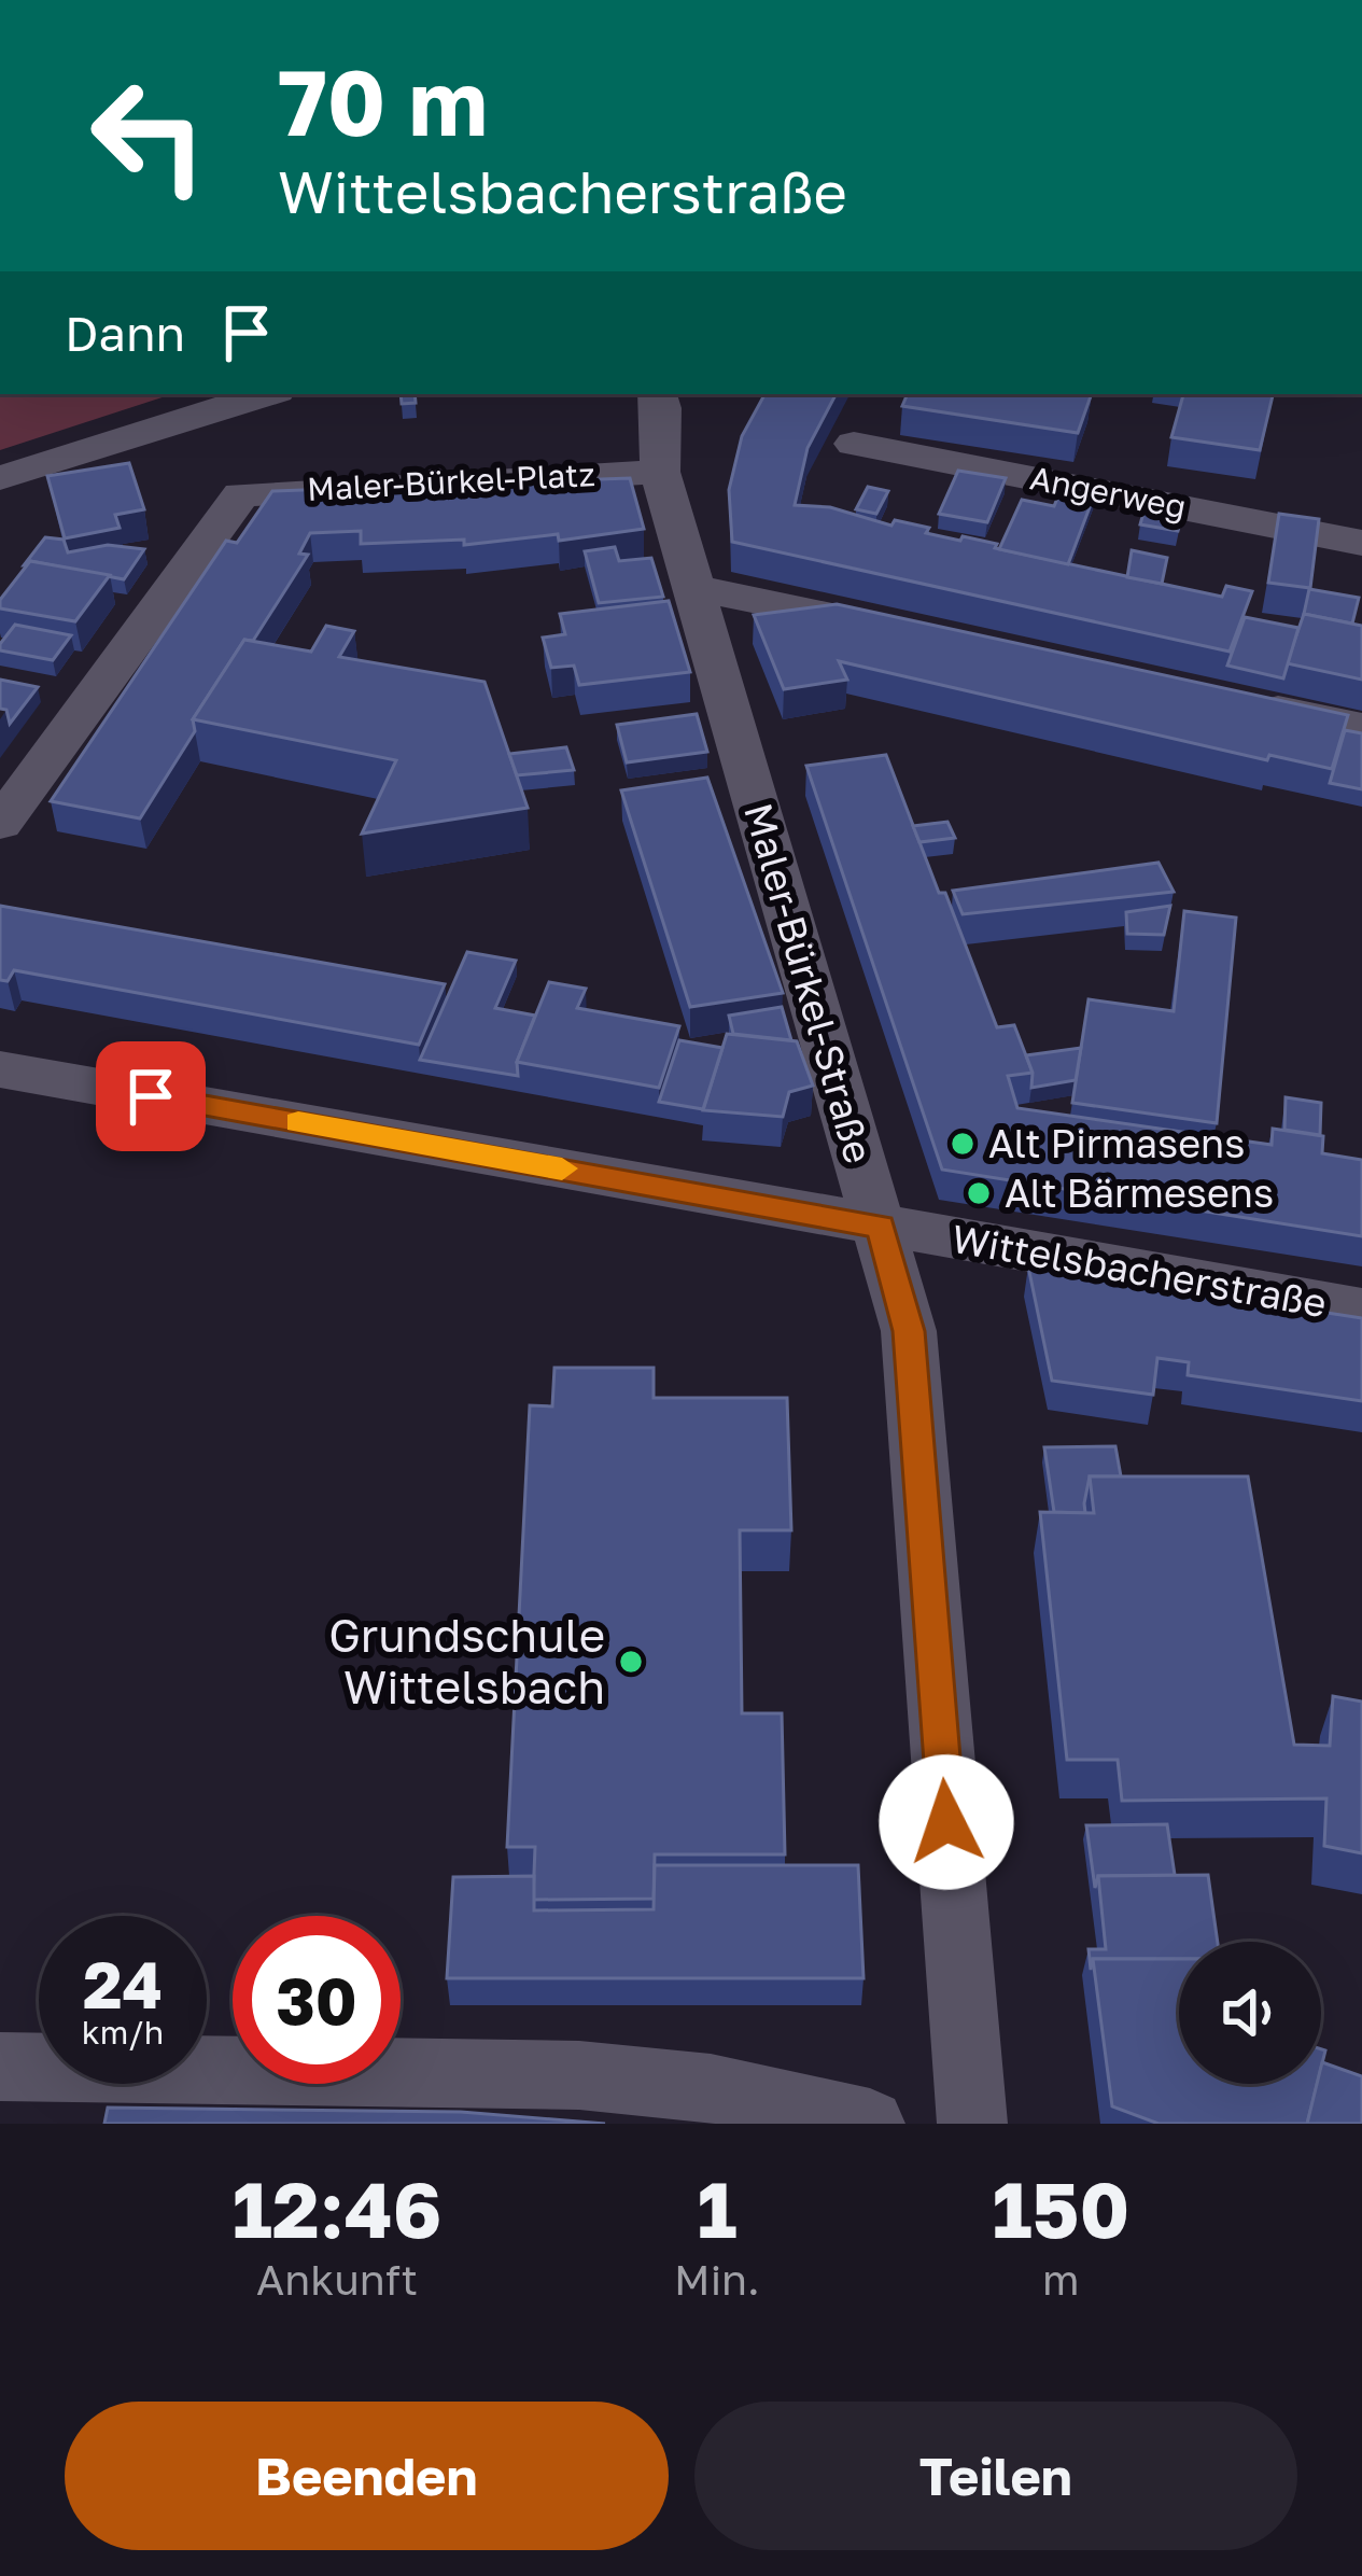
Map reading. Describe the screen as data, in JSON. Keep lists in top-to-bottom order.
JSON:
{
  "streets": {
    "street": [
      "Maler-Bürkel-Platz",
      "Angerweg",
      "Maler-Bürkel-Straße",
      "Wittelsbacherstraße"
    ]
  },
  "crossings": [
    ["Maler-Bürkel-Platz", "Maler-Bürkel-Straße"],
    ["Maler-Bürkel-Straße", "Wittelsbacherstraße"]
  ],
  "places": ["Alt Pirmasens", "Alt Bärmesens", "Grundschule Wittelsbach"],
  "page": {
    "turn": ["70 m", "Wittelsbacherstraße"],
    "then": "Dann",
    "speed": "24 km/h",
    "limit": "30",
    "eta": [
      "12:46",
      "Ankunft",
      "1",
      "Min.",
      "150",
      "m"
    ],
    "buttons": ["Beenden", "Teilen"]
  }
}
